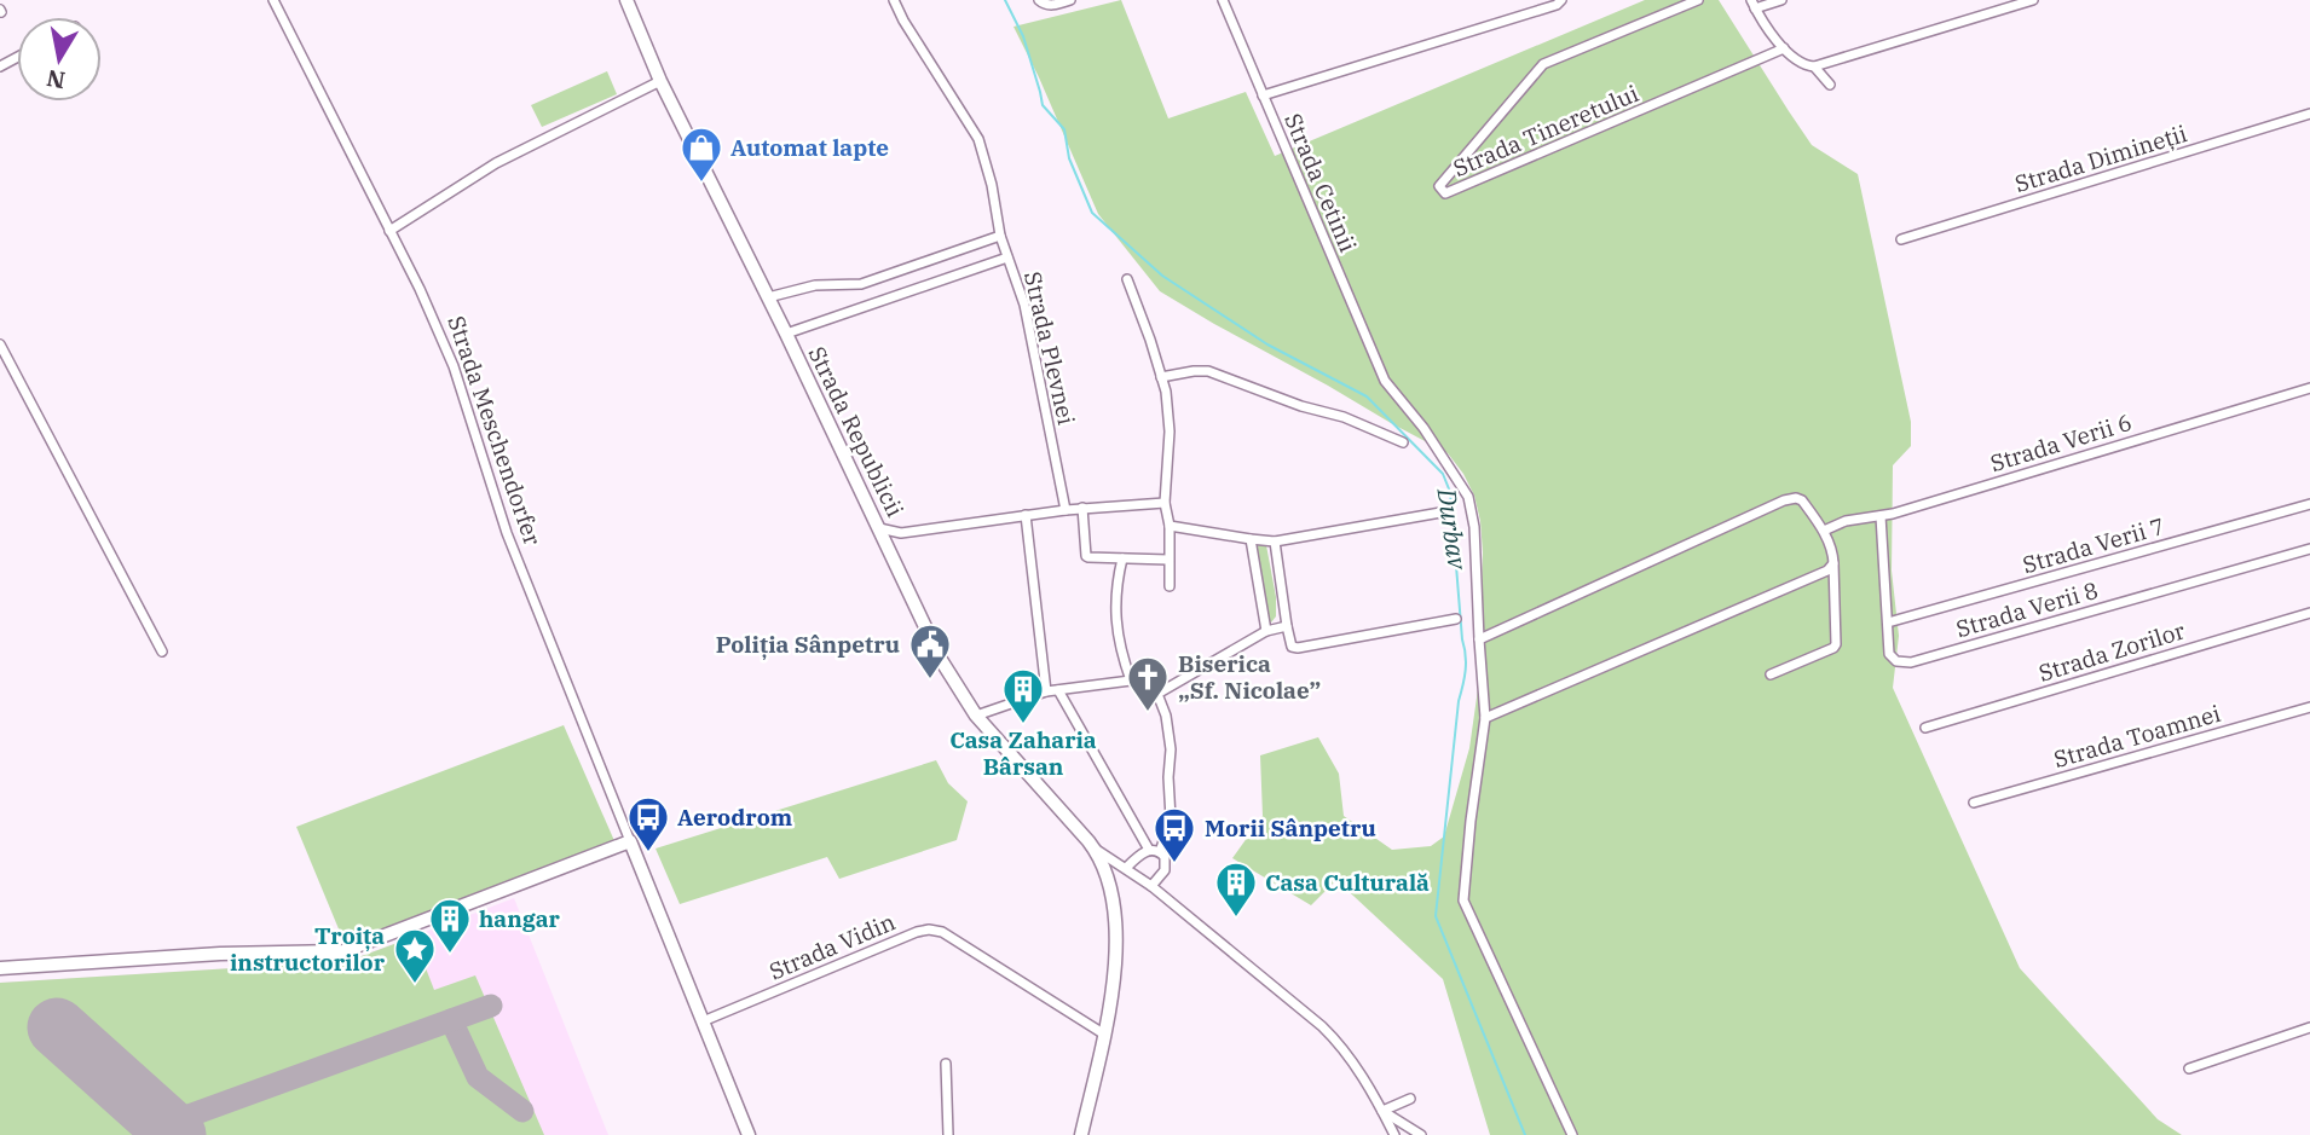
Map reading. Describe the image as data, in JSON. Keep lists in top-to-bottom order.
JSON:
{
  "streets": {
    "main road": ["Strada Meschendorfer", "Strada Republicii"],
    "street": [
      "Strada Tineretului",
      "Strada Dimineții",
      "Strada Cetinii",
      "Strada Plevnei",
      "Strada Verii 6",
      "Strada Verii 7",
      "Strada Verii 8",
      "Strada Zorilor",
      "Strada Toamnei",
      "Strada Vidin"
    ]
  },
  "crossings": [
    ["Strada Meschendorfer", "Strada Vidin"],
    ["Strada Republicii", "Strada Vidin"],
    ["Strada Verii 6", "Strada Verii 8"],
    ["Strada Verii 7", "Strada Verii 8"]
  ],
  "water": ["Durbav"],
  "places": {
    "shop": ["Automat lapte"],
    "public building": ["Poliția Sânpetru"],
    "church": ["Biserica „Sf. Nicolae”"],
    "building": ["Casa Zaharia Bârsan", "Casa Culturală", "hangar"],
    "bus stop": ["Aerodrom", "Morii Sânpetru"],
    "place": ["Troița instructorilor"]
  },
  "north": "bottom"
}
